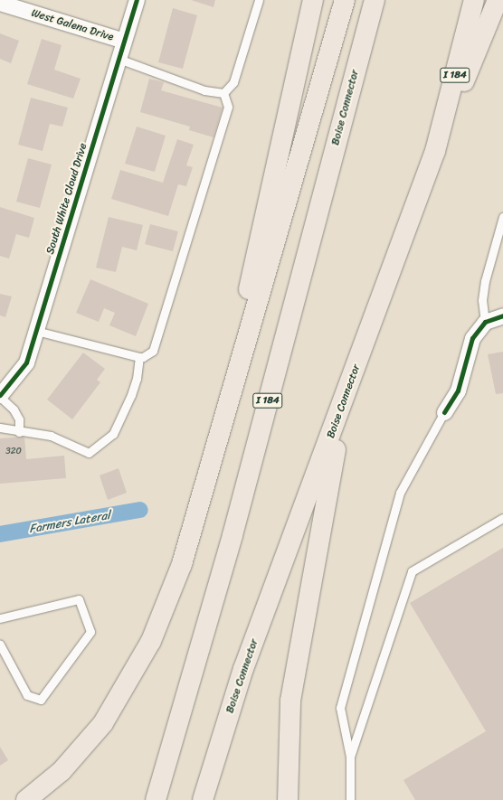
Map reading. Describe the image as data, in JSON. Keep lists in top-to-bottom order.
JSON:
{
  "streets": {
    "highway": ["I 184", "Boise Connector"],
    "street": ["West Galena Drive", "South White Cloud Drive"]
  },
  "crossings": [
    ["West Galena Drive", "South White Cloud Drive"]
  ],
  "water": ["Farmers Lateral"],
  "house_numbers": ["320"]
}
